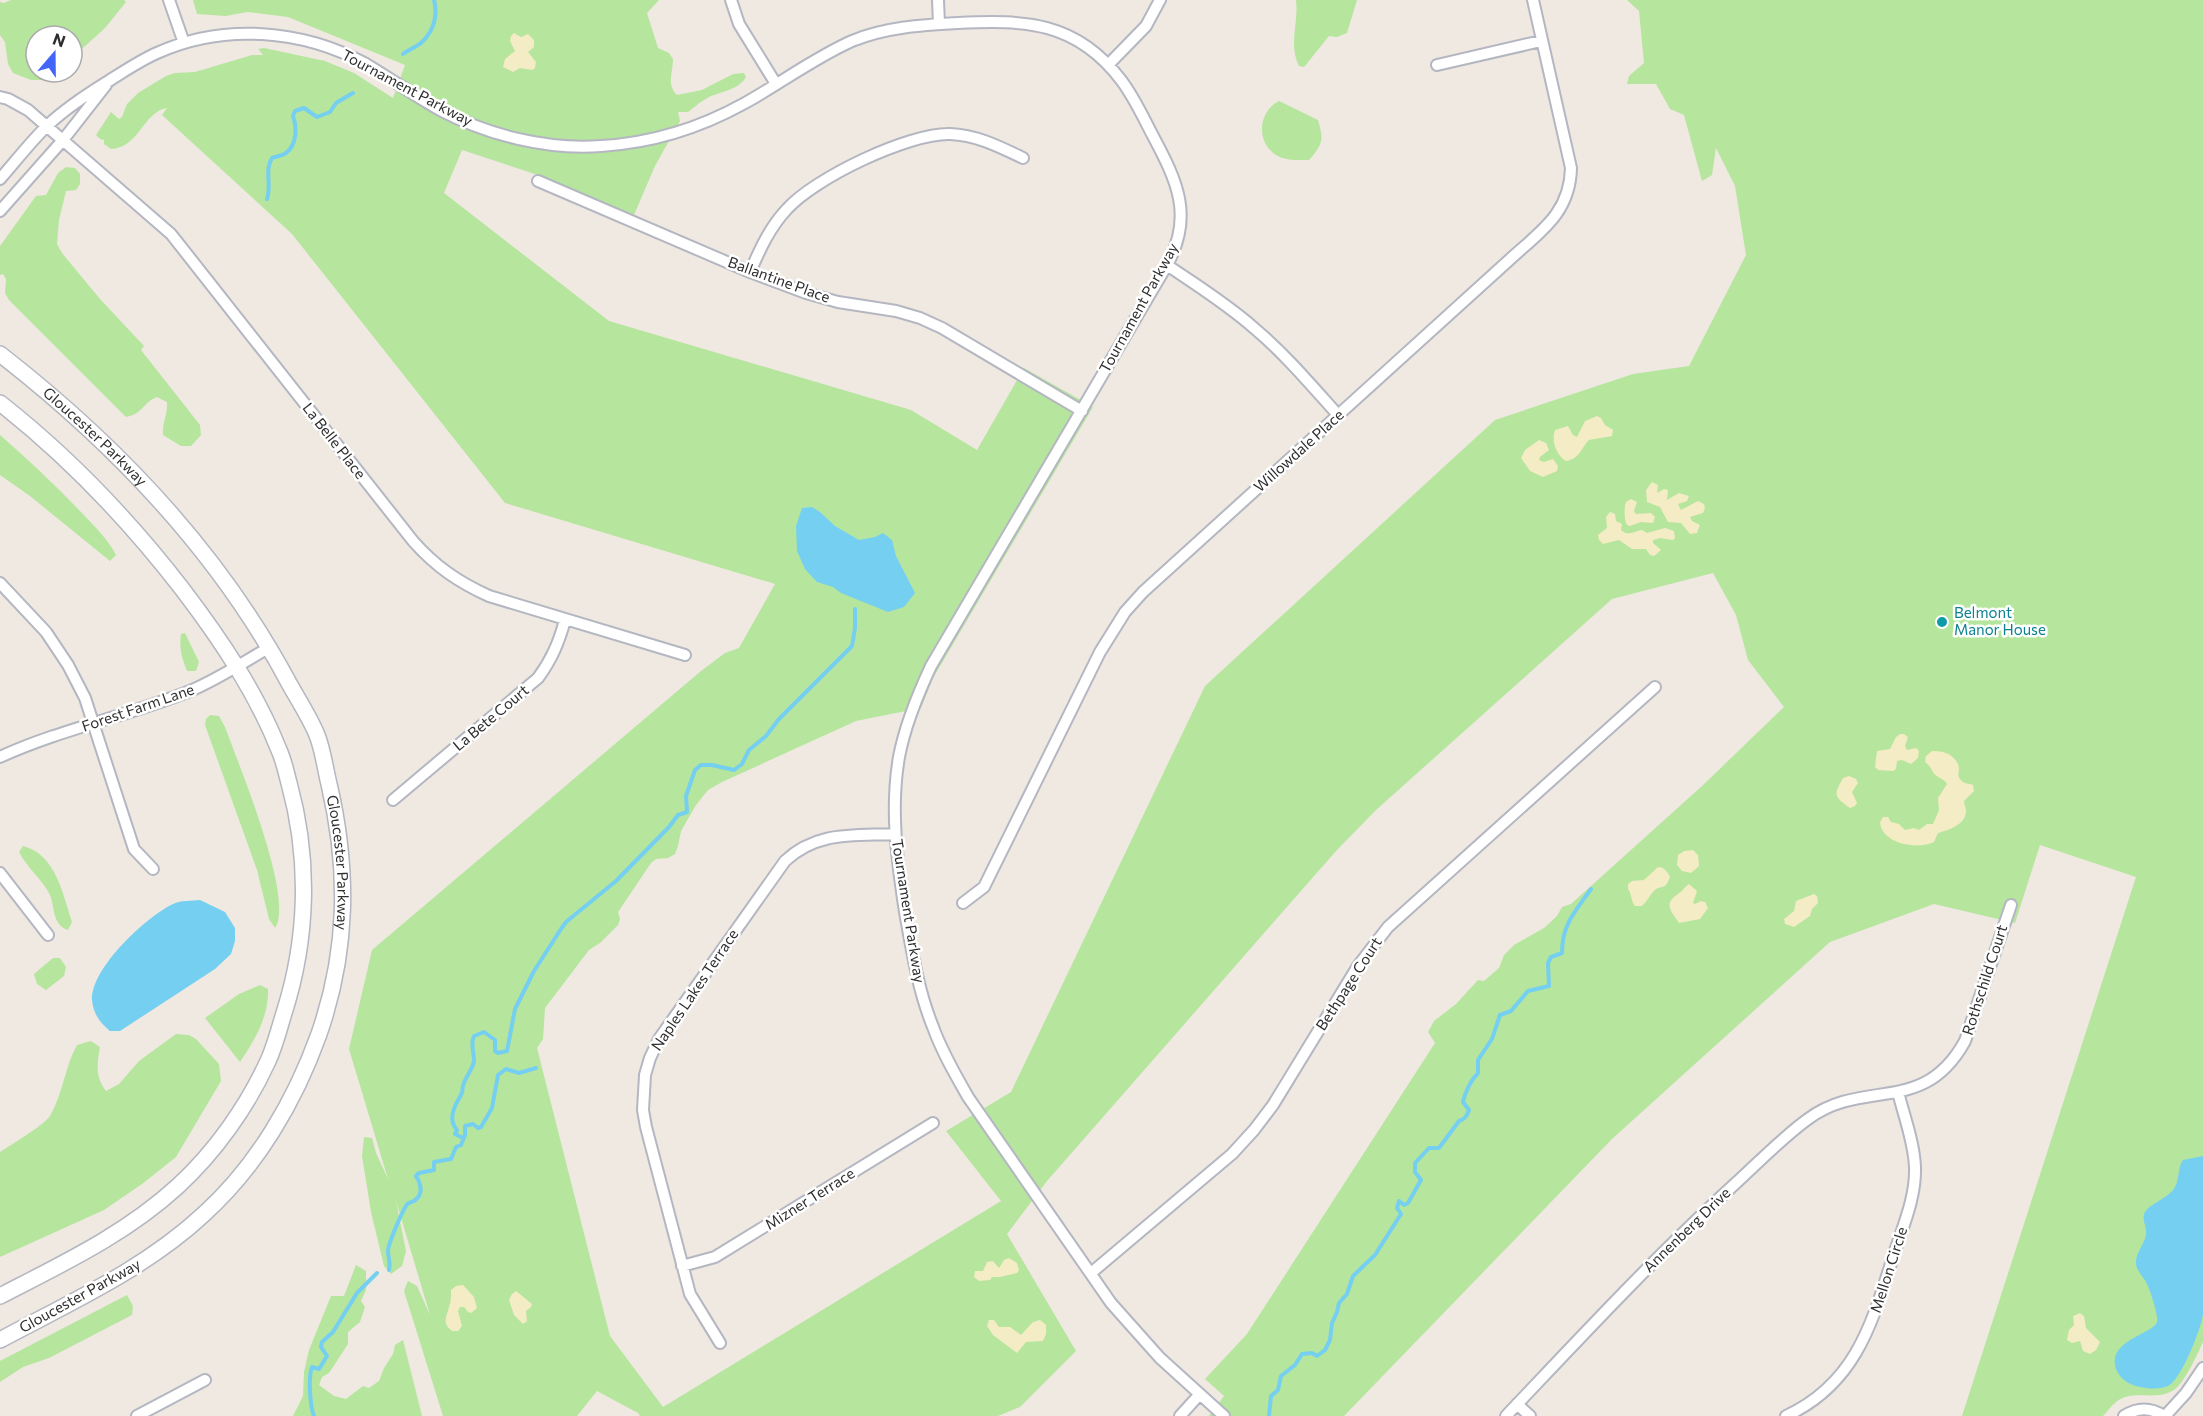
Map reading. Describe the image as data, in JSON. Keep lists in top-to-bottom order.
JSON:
{
  "streets": {
    "main road": ["Gloucester Parkway"],
    "street": [
      "Tournament Parkway",
      "Ballantine Place",
      "La Belle Place",
      "Willowdale Place",
      "Forest Farm Lane",
      "La Bete Court",
      "Rothschild Court",
      "Bethpage Court",
      "Naples Lakes Terrace",
      "Mizner Terrace",
      "Annenberg Drive",
      "Mellon Circle"
    ]
  },
  "crossings": [
    ["Tournament Parkway", "Ballantine Place"],
    ["Tournament Parkway", "La Belle Place"],
    ["Tournament Parkway", "Bethpage Court"],
    ["Tournament Parkway", "Naples Lakes Terrace"],
    ["Gloucester Parkway", "Forest Farm Lane"],
    ["La Belle Place", "La Bete Court"],
    ["Rothschild Court", "Annenberg Drive"],
    ["Rothschild Court", "Mellon Circle"],
    ["Naples Lakes Terrace", "Mizner Terrace"],
    ["Annenberg Drive", "Mellon Circle"]
  ],
  "places": ["Belmont Manor House"],
  "north": "top"
}
